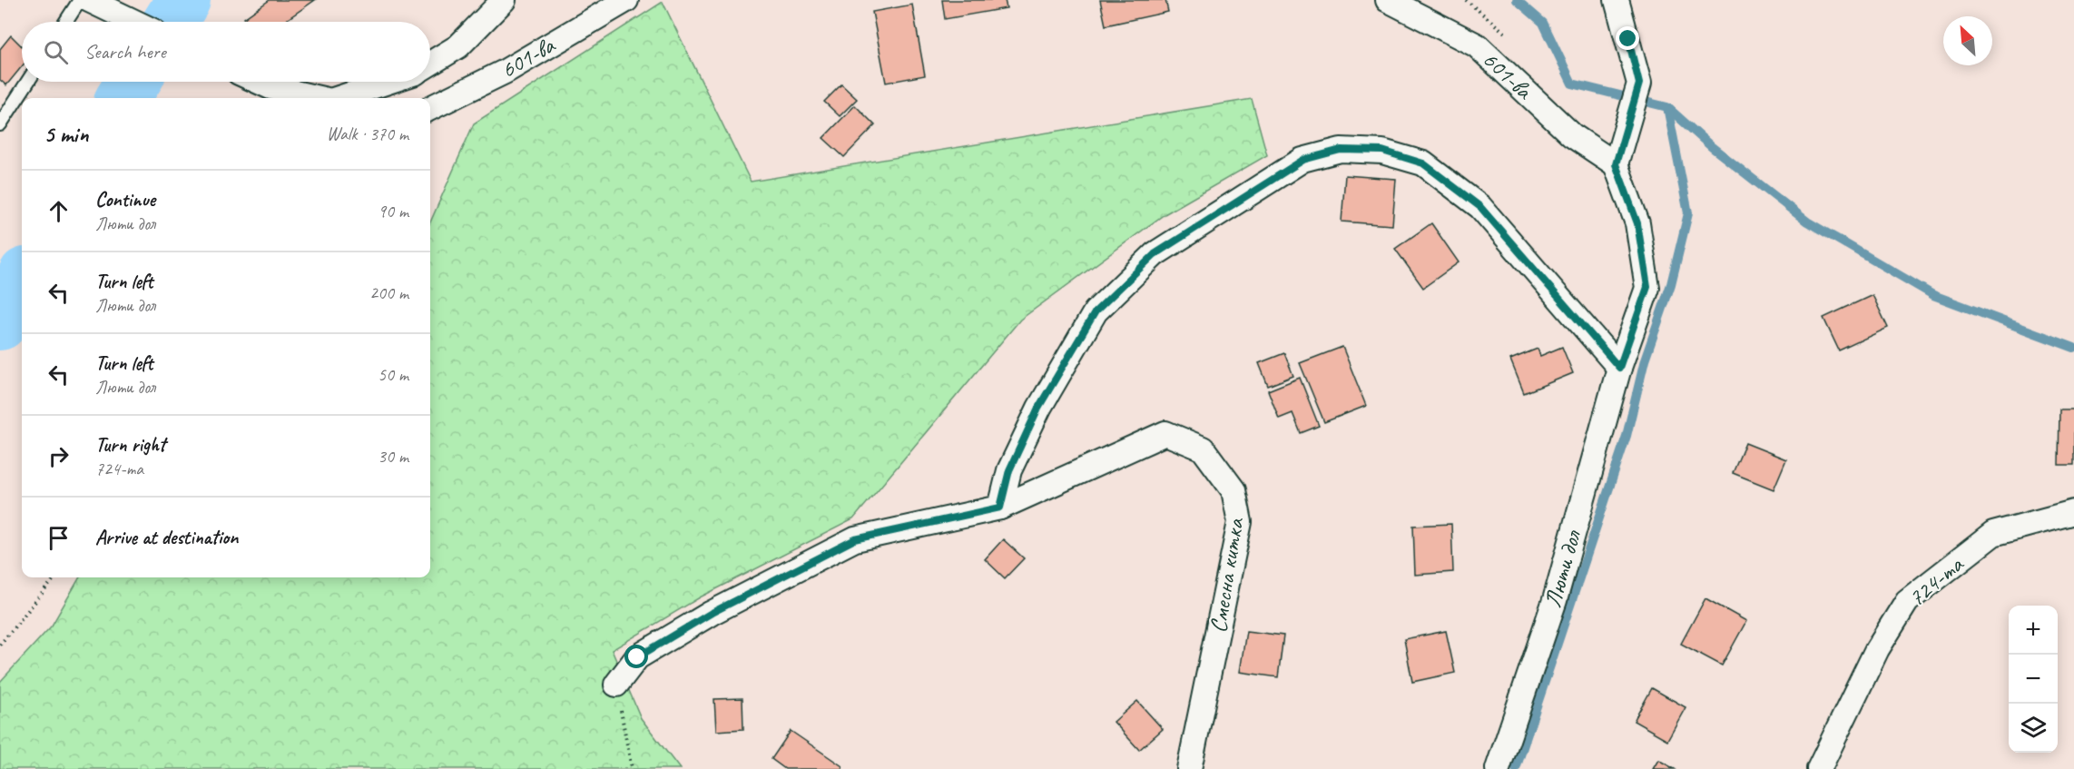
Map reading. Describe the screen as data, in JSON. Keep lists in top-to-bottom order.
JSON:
{
  "streets": {
    "street": [
      "601-ва",
      "Люти дол",
      "Смесна китка",
      "724-та"
    ]
  },
  "crossings": [
    ["601-ва", "Люти дол"]
  ],
  "north": "top left",
  "page": {
    "search": "Search here",
    "heading": ["5 min", "Walk · 370 m"],
    "list": [
      ["Continue", "Люти дол", "90 m"],
      ["Turn left", "Люти дол", "200 m"],
      ["Turn left", "Люти дол", "50 m"],
      ["Turn right", "724-та", "30 m"],
      "Arrive at destination"
    ],
    "map_buttons": ["+", "−"]
  }
}
